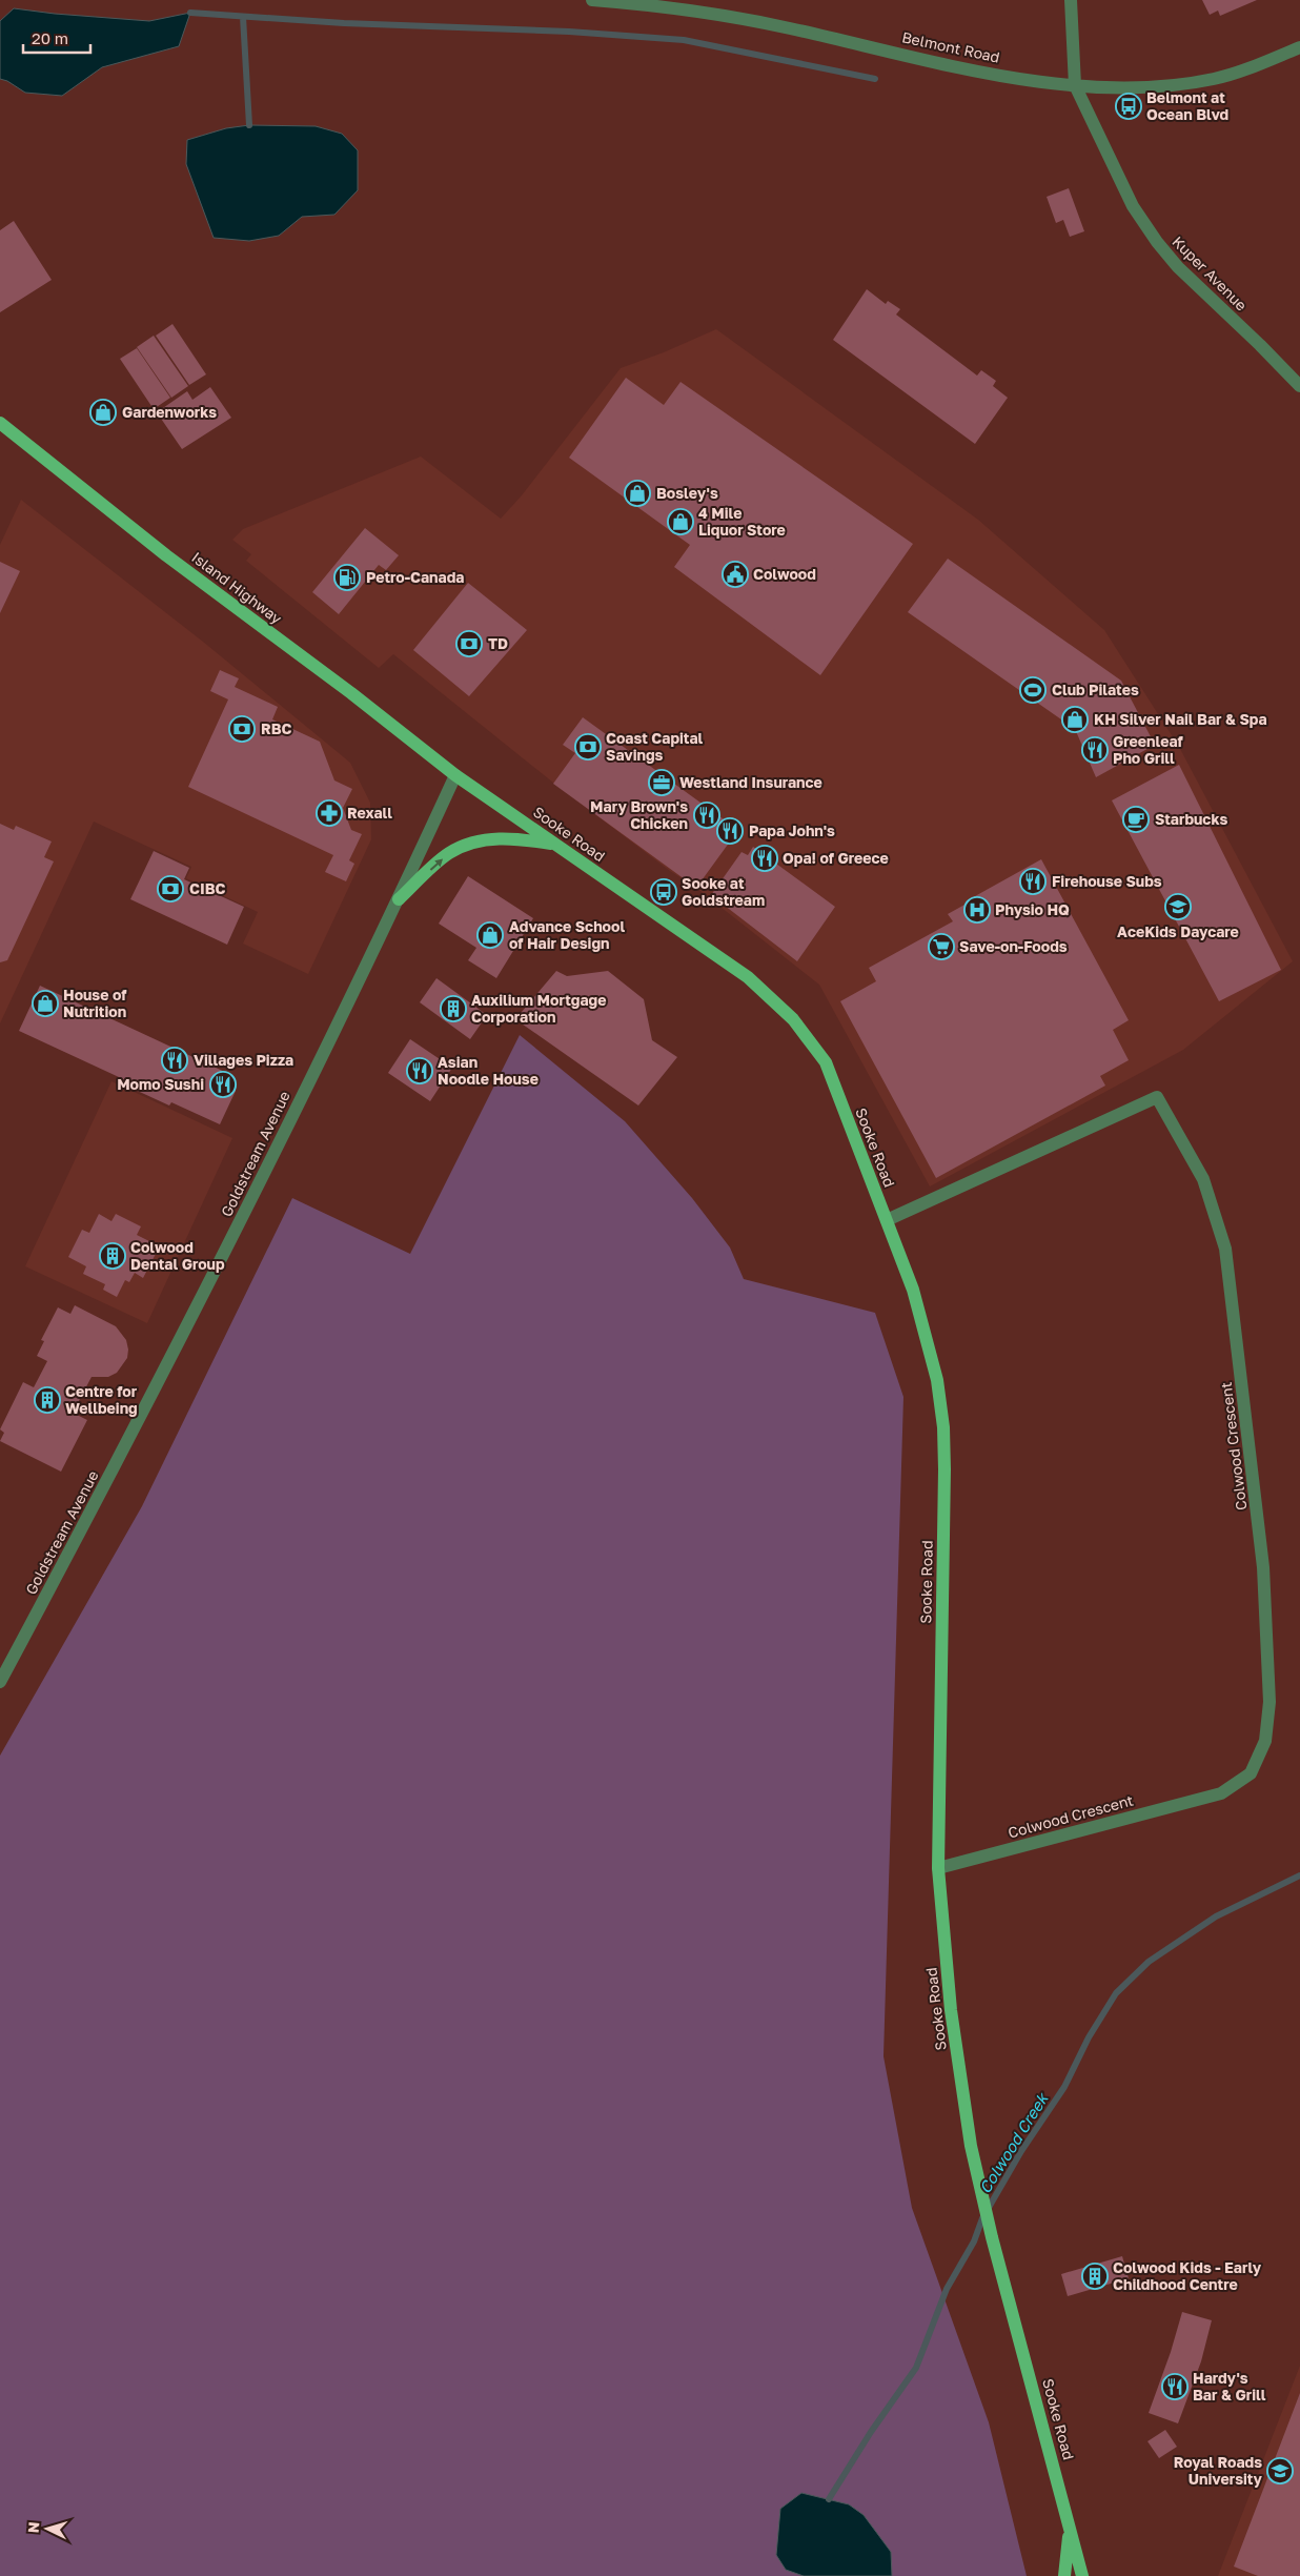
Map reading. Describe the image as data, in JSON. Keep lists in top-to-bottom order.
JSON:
{
  "streets": {
    "main road": ["Island Highway", "Sooke Road"],
    "street": [
      "Belmont Road",
      "Kuper Avenue",
      "Goldstream Avenue",
      "Colwood Crescent"
    ]
  },
  "crossings": [
    ["Belmont Road", "Kuper Avenue"],
    ["Island Highway", "Sooke Road"],
    ["Island Highway", "Goldstream Avenue"],
    ["Sooke Road", "Goldstream Avenue"],
    ["Sooke Road", "Colwood Crescent"]
  ],
  "water": ["Colwood Creek"],
  "places": {
    "bus stop": ["Belmont at Ocean Blvd", "Sooke at Goldstream"],
    "shop": [
      "Gardenworks",
      "Bosley's",
      "4 Mile Liquor Store",
      "KH Silver Nail Bar & Spa",
      "Advance School of Hair Design",
      "House of Nutrition"
    ],
    "public building": ["Colwood"],
    "fuel station": ["Petro-Canada"],
    "bank": [
      "TD",
      "RBC",
      "Coast Capital Savings",
      "CIBC"
    ],
    "sports": ["Club Pilates"],
    "restaurant": [
      "Greenleaf Pho Grill",
      "Mary Brown's Chicken",
      "Papa John's",
      "Opa! of Greece",
      "Firehouse Subs",
      "Villages Pizza",
      "Asian Noodle House",
      "Momo Sushi",
      "Hardy's Bar & Grill"
    ],
    "office": ["Westland Insurance"],
    "pharmacy": ["Rexall"],
    "cafe": ["Starbucks"],
    "school or university": ["AceKids Daycare", "Royal Roads University"],
    "hospital": ["Physio HQ"],
    "supermarket": ["Save-on-Foods"],
    "building": [
      "Auxilium Mortgage Corporation",
      "Colwood Dental Group",
      "Centre for Wellbeing",
      "Colwood Kids - Early Childhood Centre"
    ]
  },
  "scale_bar": "20 m",
  "north": "left"
}
